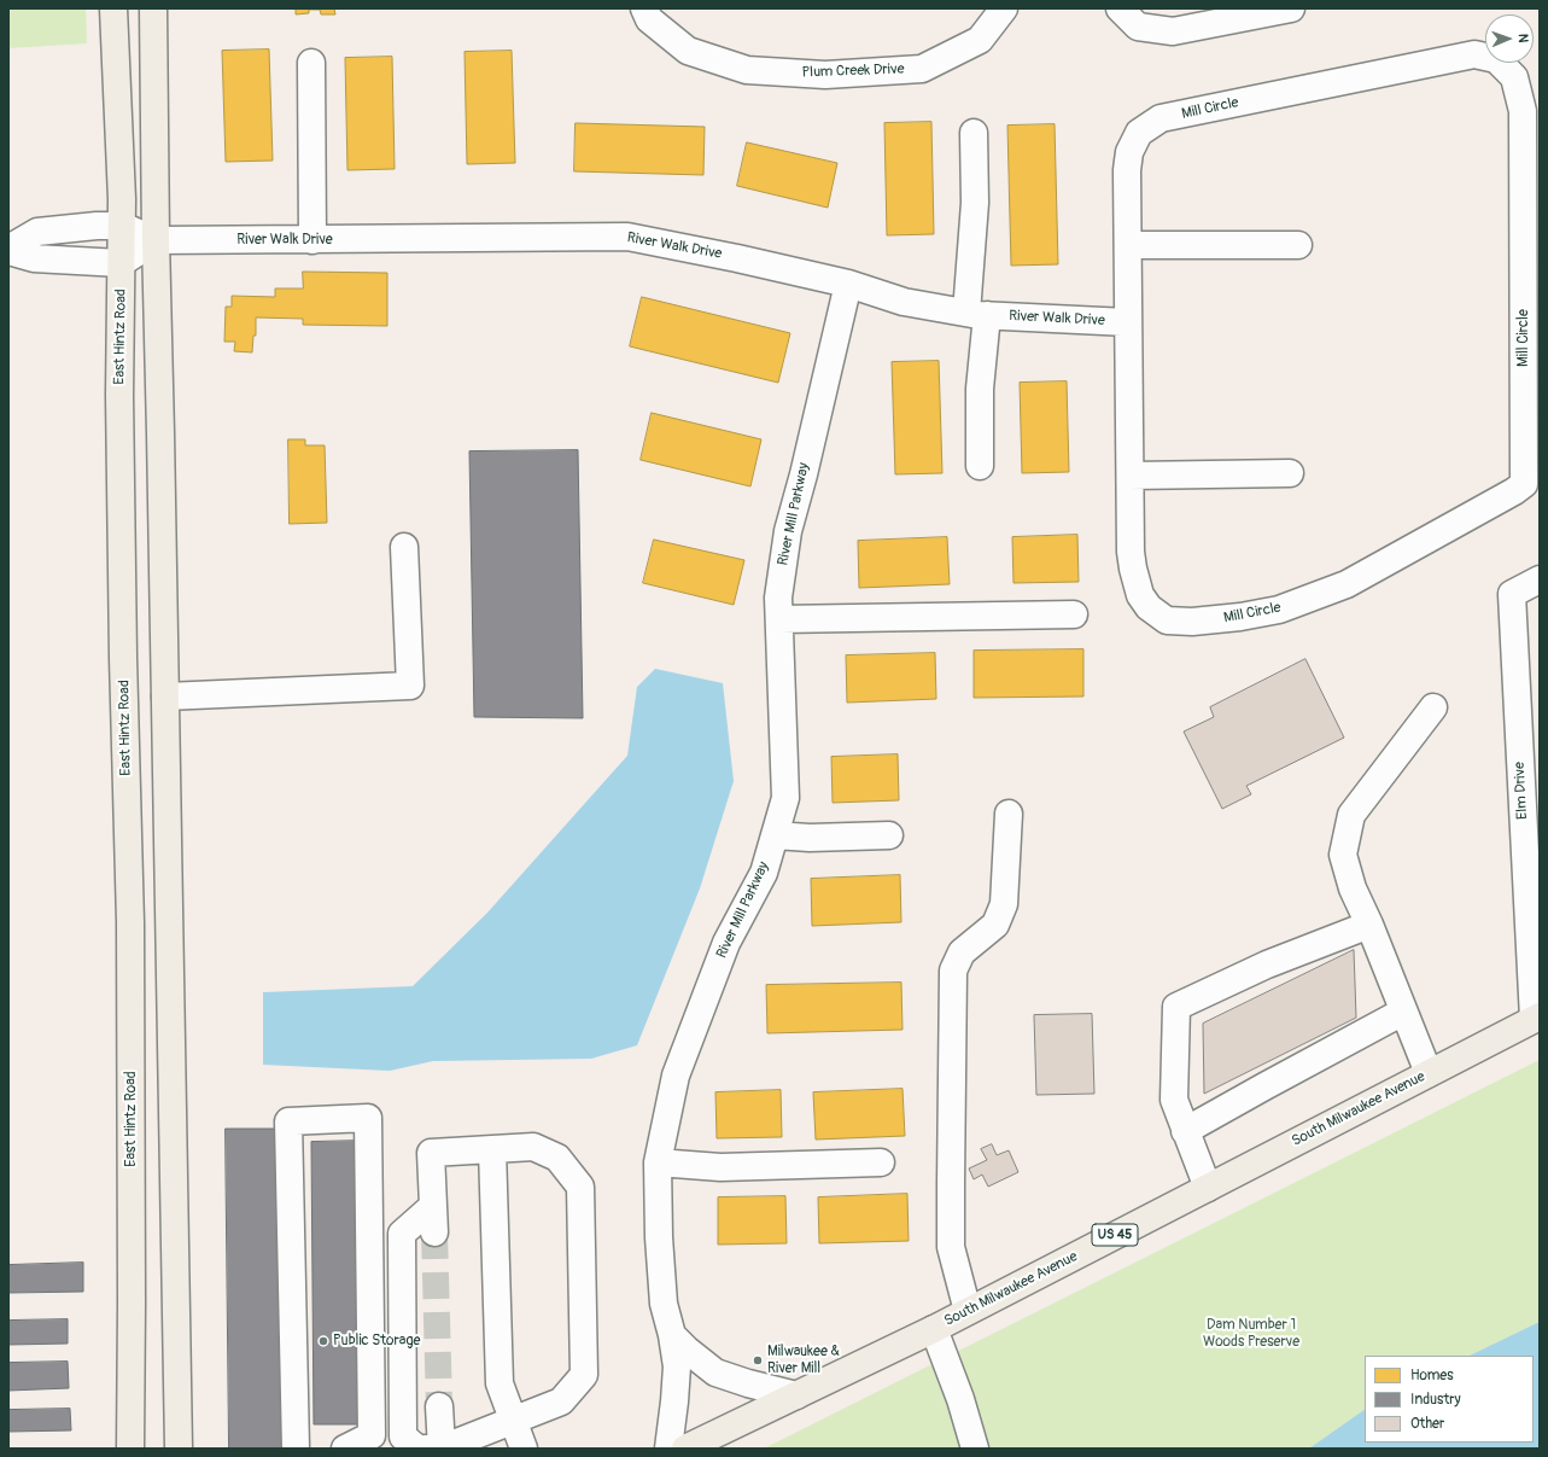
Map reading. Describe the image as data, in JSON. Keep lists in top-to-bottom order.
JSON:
{
  "streets": {
    "main road": ["East Hintz Road", "South Milwaukee Avenue", "US 45"],
    "street": [
      "Plum Creek Drive",
      "Mill Circle",
      "River Walk Drive",
      "River Mill Parkway",
      "Elm Drive"
    ]
  },
  "crossings": [
    ["Mill Circle", "River Walk Drive"],
    ["River Walk Drive", "River Mill Parkway"],
    ["Elm Drive", "South Milwaukee Avenue"]
  ],
  "parks": ["Dam Number 1 Woods Preserve"],
  "places": ["Public Storage", "Milwaukee & River Mill"],
  "legend": ["Homes", "Industry", "Other"],
  "north": "right"
}
